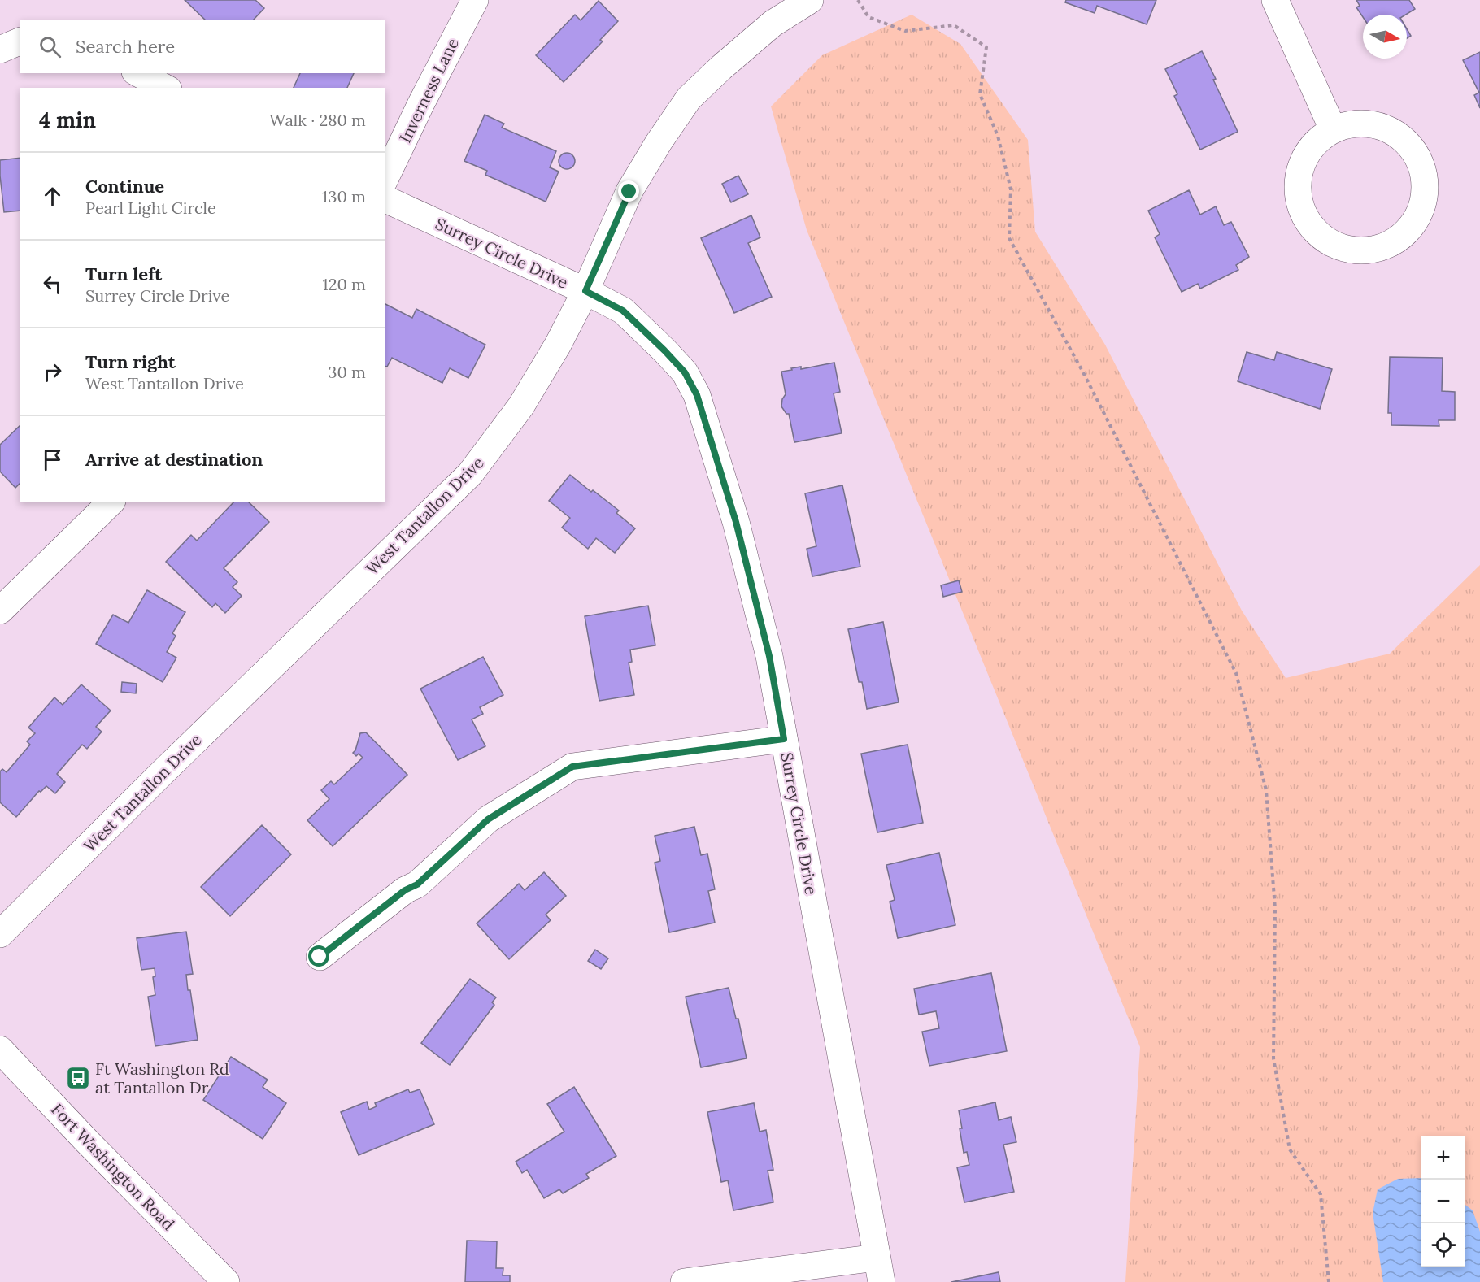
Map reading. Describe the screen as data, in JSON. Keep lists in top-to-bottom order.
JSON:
{
  "streets": {
    "street": [
      "Inverness Lane",
      "Surrey Circle Drive",
      "West Tantallon Drive",
      "Fort Washington Road"
    ]
  },
  "crossings": [
    ["Surrey Circle Drive", "West Tantallon Drive"]
  ],
  "places": {
    "bus stop": ["Ft Washington Rd at Tantallon Dr"]
  },
  "north": "right",
  "page": {
    "search": "Search here",
    "heading": ["4 min", "Walk · 280 m"],
    "list": [
      ["Continue", "Pearl Light Circle", "130 m"],
      ["Turn left", "Surrey Circle Drive", "120 m"],
      ["Turn right", "West Tantallon Drive", "30 m"],
      "Arrive at destination"
    ],
    "map_buttons": ["+", "−"]
  }
}
